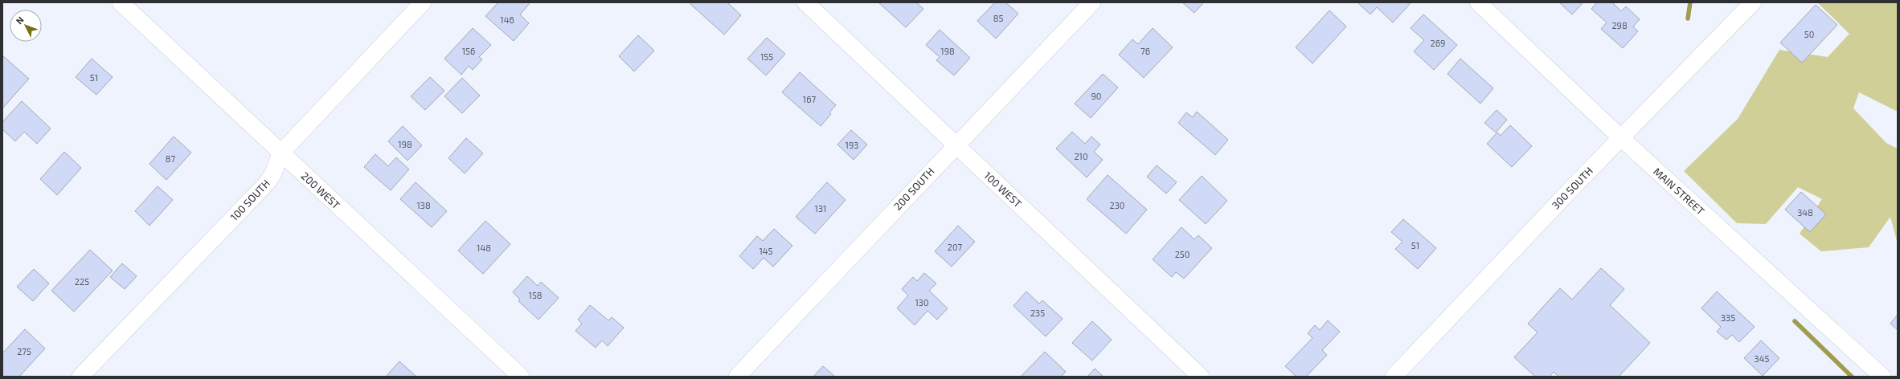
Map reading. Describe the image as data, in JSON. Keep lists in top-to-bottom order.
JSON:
{
  "streets": {
    "street": [
      "300 SOUTH",
      "200 SOUTH",
      "100 WEST",
      "200 WEST",
      "MAIN STREET",
      "100 SOUTH"
    ]
  },
  "crossings": [
    ["300 SOUTH", "MAIN STREET"],
    ["200 SOUTH", "100 WEST"],
    ["200 WEST", "100 SOUTH"]
  ],
  "house_numbers": [
    "85",
    "146",
    "298",
    "50",
    "269",
    "156",
    "198",
    "76",
    "155",
    "51",
    "90",
    "167",
    "198",
    "193",
    "210",
    "87",
    "138",
    "230",
    "131",
    "348",
    "51",
    "207",
    "148",
    "145",
    "250",
    "225",
    "158",
    "130",
    "235",
    "335",
    "275",
    "345"
  ],
  "north": "top left"
}
